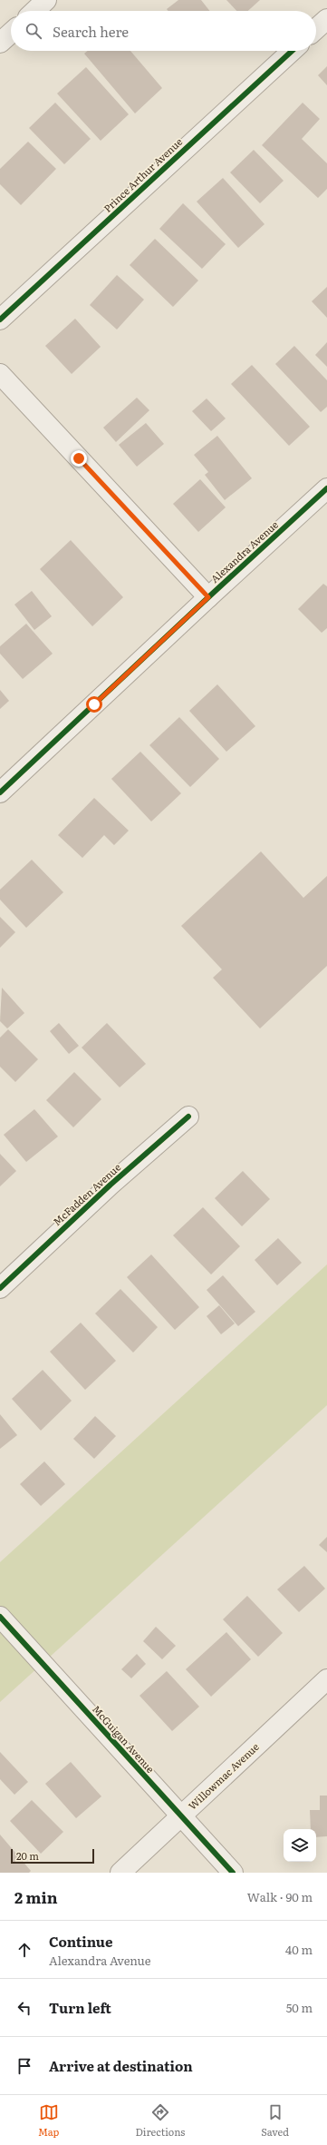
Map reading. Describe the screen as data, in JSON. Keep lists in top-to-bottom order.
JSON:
{
  "streets": {
    "street": [
      "Prince Arthur Avenue",
      "Alexandra Avenue",
      "McFadden Avenue",
      "McGuigan Avenue",
      "Willowmac Avenue"
    ]
  },
  "crossings": [
    ["McGuigan Avenue", "Willowmac Avenue"]
  ],
  "scale_bar": "20 m",
  "page": {
    "search": "Search here",
    "scale": "20 m",
    "heading": ["2 min", "Walk · 90 m"],
    "list": [
      ["Continue", "Alexandra Avenue", "40 m"],
      ["Turn left", "50 m"],
      "Arrive at destination"
    ],
    "nav": ["Map", "Directions", "Saved"]
  }
}
